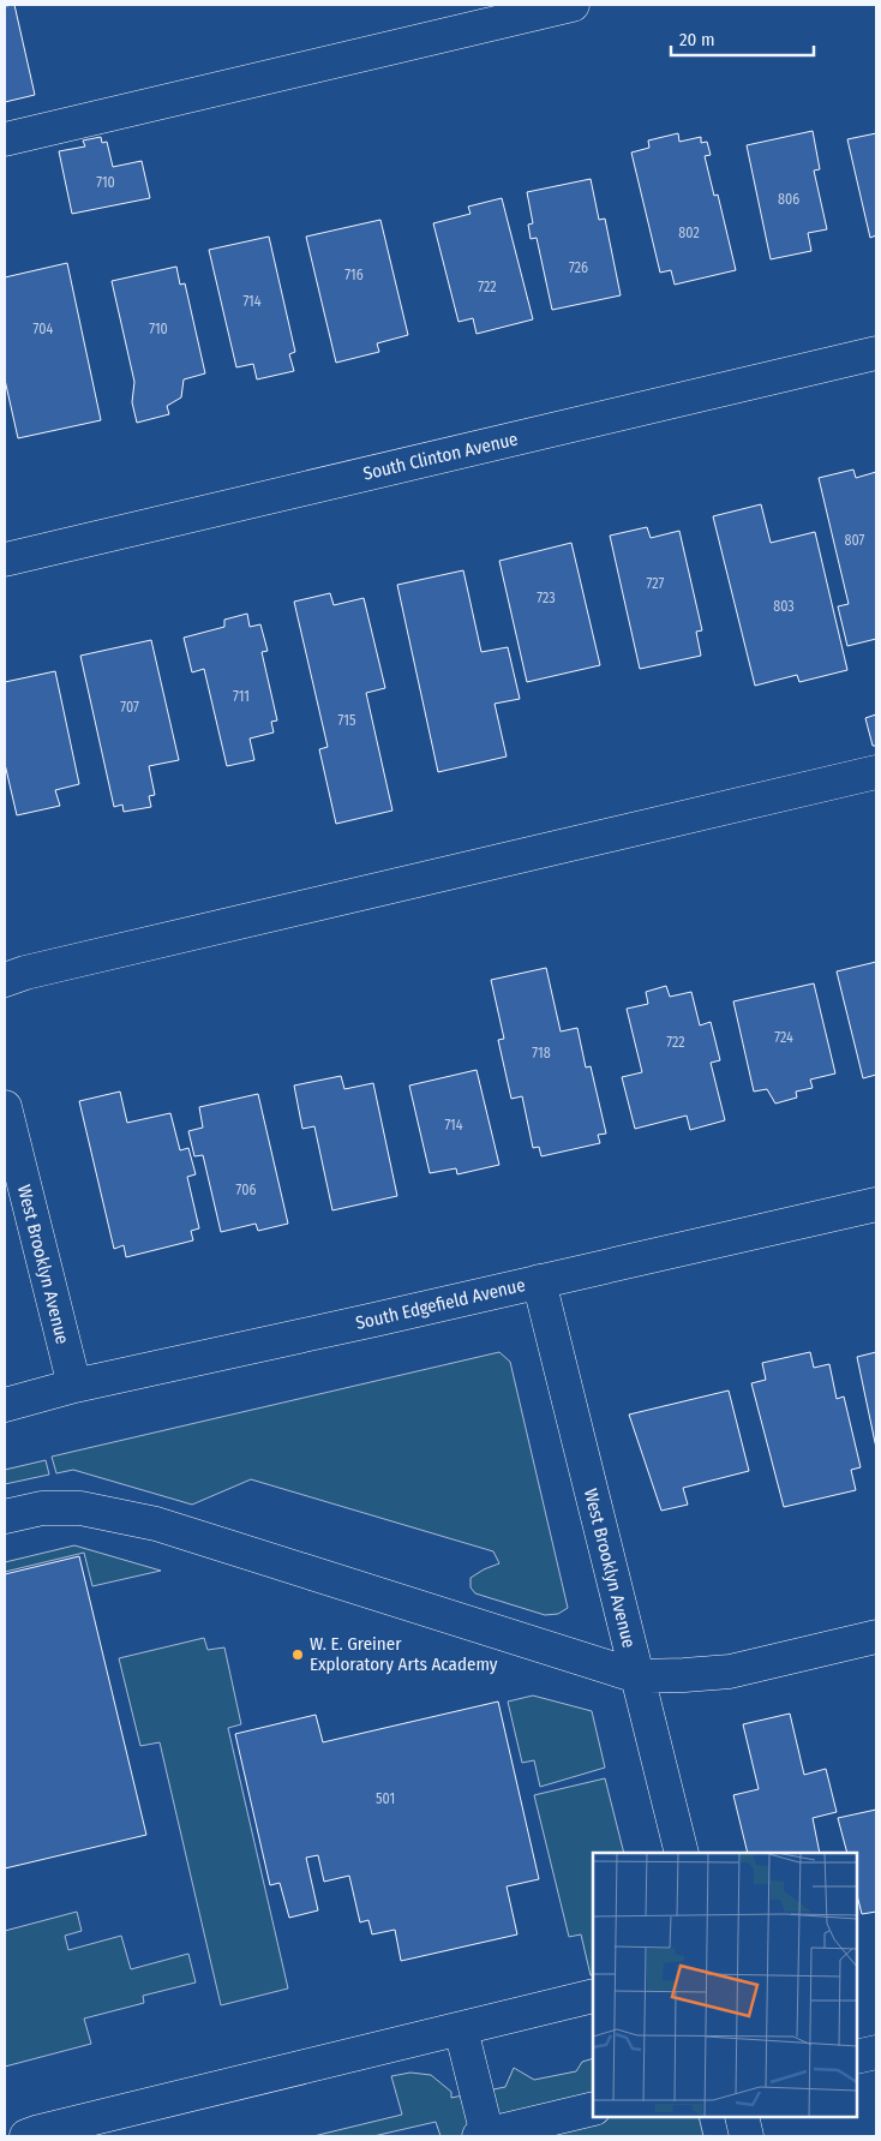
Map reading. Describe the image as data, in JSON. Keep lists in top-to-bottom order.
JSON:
{
  "streets": {
    "street": ["South Clinton Avenue", "West Brooklyn Avenue", "South Edgefield Avenue"]
  },
  "crossings": [
    ["West Brooklyn Avenue", "South Edgefield Avenue"]
  ],
  "places": ["W. E. Greiner Exploratory Arts Academy"],
  "house_numbers": [
    "710",
    "806",
    "802",
    "726",
    "716",
    "722",
    "714",
    "704",
    "710",
    "807",
    "727",
    "723",
    "803",
    "711",
    "707",
    "715",
    "724",
    "722",
    "718",
    "714",
    "706",
    "501"
  ],
  "scale_bar": "20 m"
}
